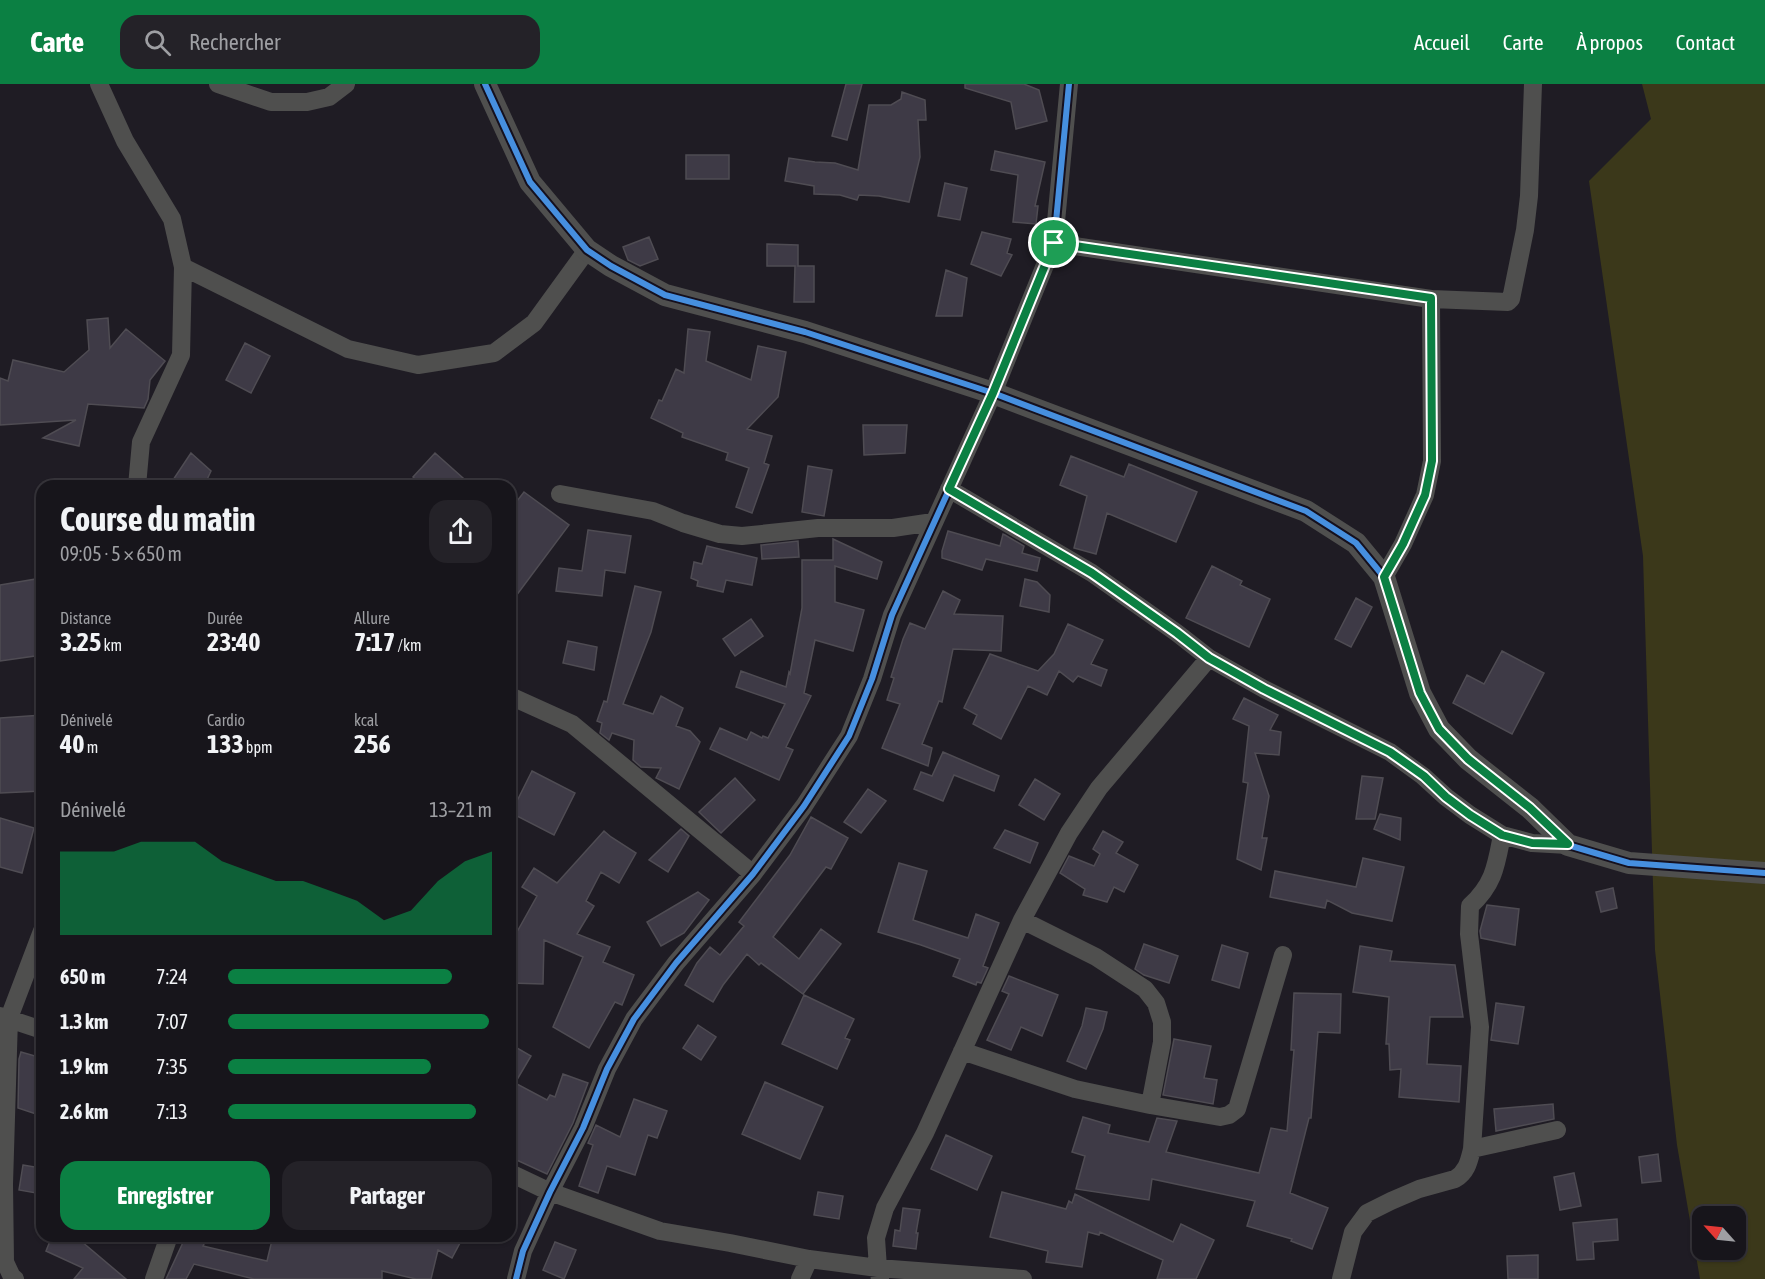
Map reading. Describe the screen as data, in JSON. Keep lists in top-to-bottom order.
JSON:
{
  "north": "top left",
  "page": {
    "header": "Carte",
    "search": "Rechercher",
    "nav": [
      "Accueil",
      "Carte",
      "À propos",
      "Contact"
    ],
    "heading": ["Course du matin", "09:05 · 5 × 650 m"],
    "stats": [
      ["Distance", "3.25 km"],
      ["Durée", "23:40"],
      ["Allure", "7:17 /km"],
      ["Dénivelé", "40 m"],
      ["Cardio", "133 bpm"],
      ["kcal", "256"]
    ],
    "chart": ["Dénivelé", "13–21 m"],
    "list": [
      {
        "name": "650 m",
        "note": "7:24"
      },
      {
        "name": "1.3 km",
        "note": "7:07"
      },
      {
        "name": "1.9 km",
        "note": "7:35"
      },
      {
        "name": "2.6 km",
        "note": "7:13"
      }
    ],
    "buttons": ["Enregistrer", "Partager"]
  }
}
